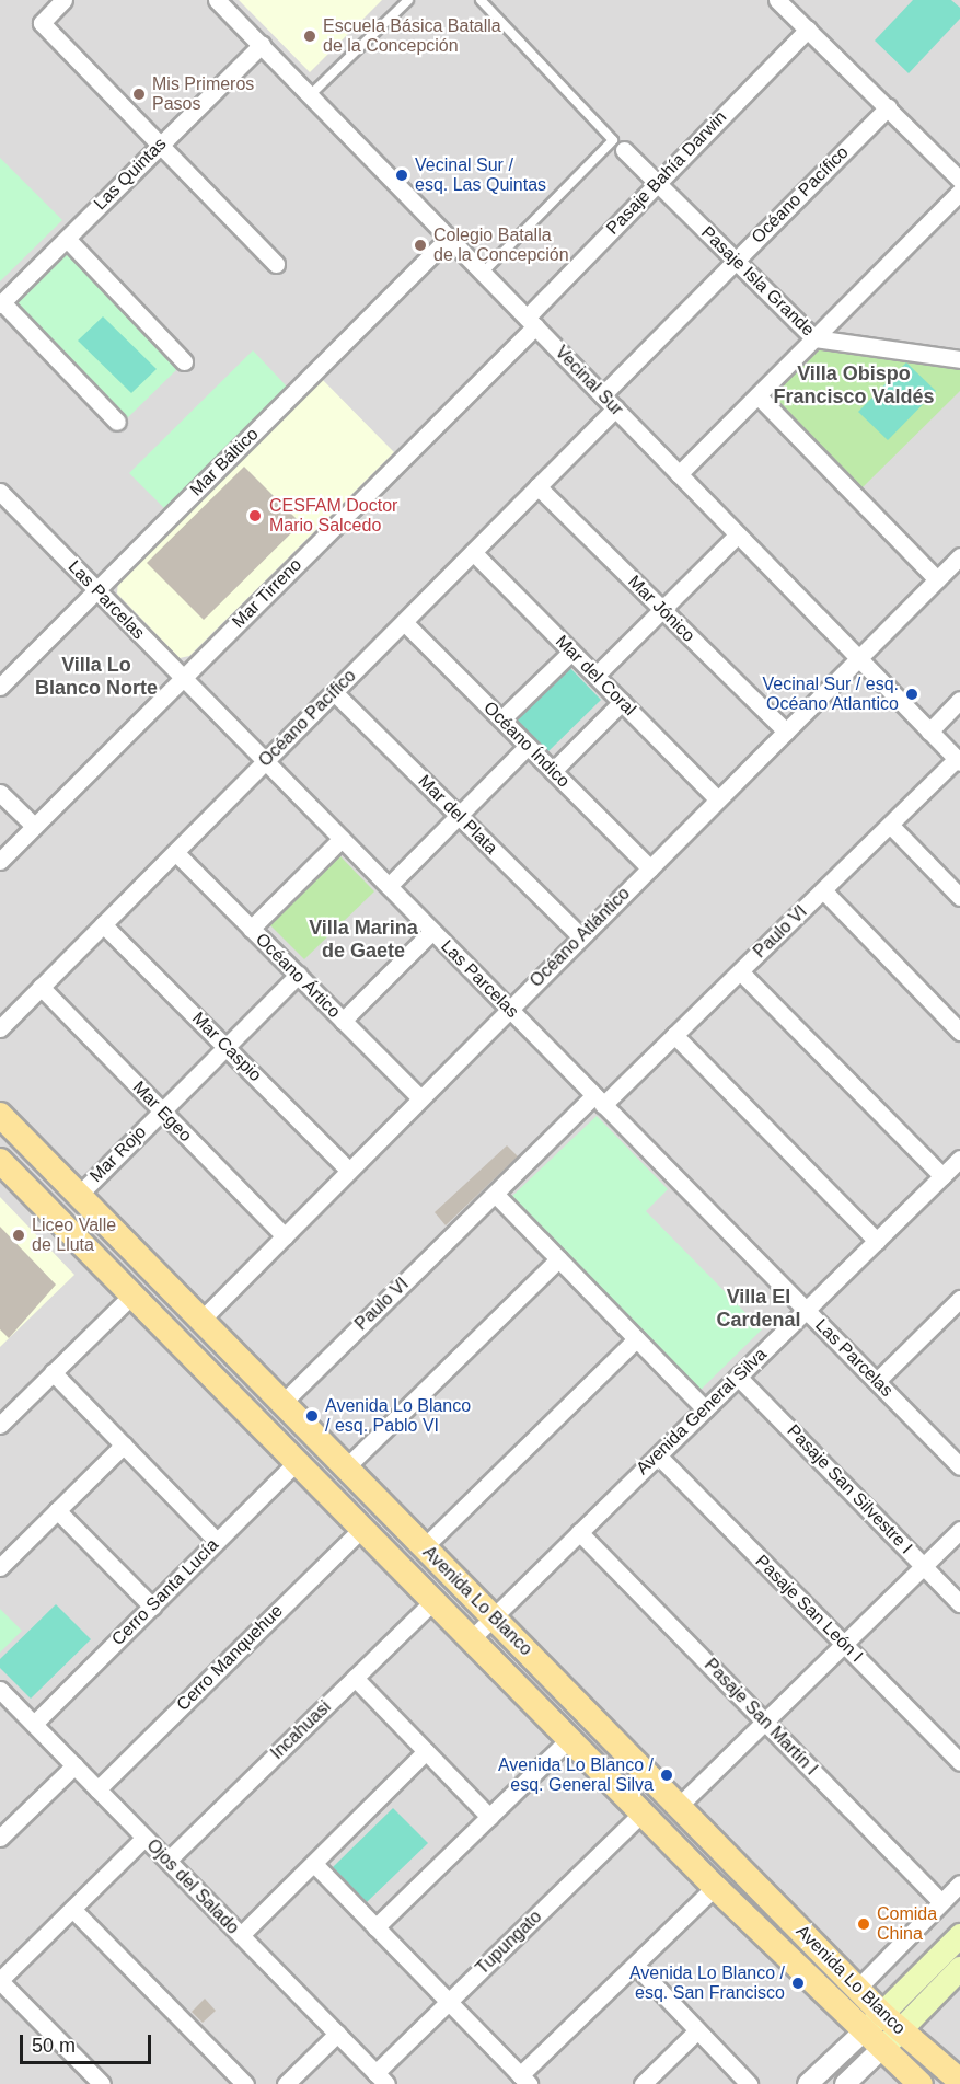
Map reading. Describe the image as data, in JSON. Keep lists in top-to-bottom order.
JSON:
{
  "streets": {
    "main road": ["Avenida Lo Blanco"],
    "street": [
      "Pasaje Bahía Darwin",
      "Las Quintas",
      "Océano Pacífico",
      "Pasaje Isla Grande",
      "Vecinal Sur",
      "Mar Báltico",
      "Mar Tirreno",
      "Las Parcelas",
      "Mar Jónico",
      "Mar del Coral",
      "Océano Índico",
      "Mar del Plata",
      "Paulo VI",
      "Océano Atlántico",
      "Océano Ártico",
      "Mar Caspio",
      "Mar Egeo",
      "Mar Rojo",
      "Avenida General Silva",
      "Pasaje San Silvestre I",
      "Cerro Santa Lucía",
      "Pasaje San León I",
      "Cerro Manquehue",
      "Pasaje San Martín I",
      "Incahuasi",
      "Ojos del Salado",
      "Tupungato"
    ]
  },
  "crossings": [
    ["Pasaje Bahía Darwin", "Pasaje Isla Grande"],
    ["Pasaje Bahía Darwin", "Vecinal Sur"],
    ["Pasaje Bahía Darwin", "Mar Tirreno"],
    ["Las Quintas", "Vecinal Sur"],
    ["Océano Pacífico", "Pasaje Isla Grande"],
    ["Océano Pacífico", "Vecinal Sur"],
    ["Océano Pacífico", "Las Parcelas"],
    ["Océano Pacífico", "Mar Jónico"],
    ["Océano Pacífico", "Mar del Coral"],
    ["Océano Pacífico", "Océano Índico"],
    ["Océano Pacífico", "Mar del Plata"],
    ["Océano Pacífico", "Océano Ártico"],
    ["Océano Pacífico", "Mar Caspio"],
    ["Océano Pacífico", "Mar Egeo"],
    ["Vecinal Sur", "Mar Báltico"],
    ["Vecinal Sur", "Mar Tirreno"],
    ["Vecinal Sur", "Paulo VI"],
    ["Vecinal Sur", "Océano Atlántico"],
    ["Mar Báltico", "Las Parcelas"],
    ["Mar Tirreno", "Las Parcelas"],
    ["Las Parcelas", "Paulo VI"],
    ["Las Parcelas", "Océano Atlántico"],
    ["Las Parcelas", "Avenida General Silva"],
    ["Mar Jónico", "Océano Atlántico"],
    ["Mar del Coral", "Océano Atlántico"],
    ["Océano Índico", "Océano Atlántico"],
    ["Mar del Plata", "Océano Atlántico"],
    ["Paulo VI", "Avenida Lo Blanco"],
    ["Océano Atlántico", "Océano Ártico"],
    ["Océano Atlántico", "Mar Caspio"],
    ["Océano Atlántico", "Mar Egeo"],
    ["Océano Atlántico", "Avenida Lo Blanco"],
    ["Océano Ártico", "Mar Rojo"],
    ["Mar Caspio", "Mar Rojo"],
    ["Mar Egeo", "Mar Rojo"],
    ["Mar Rojo", "Avenida Lo Blanco"],
    ["Avenida General Silva", "Pasaje San Silvestre I"],
    ["Avenida General Silva", "Avenida Lo Blanco"],
    ["Avenida General Silva", "Pasaje San León I"],
    ["Avenida General Silva", "Pasaje San Martín I"],
    ["Cerro Santa Lucía", "Avenida Lo Blanco"],
    ["Cerro Santa Lucía", "Ojos del Salado"],
    ["Avenida Lo Blanco", "Cerro Manquehue"],
    ["Avenida Lo Blanco", "Incahuasi"],
    ["Avenida Lo Blanco", "Tupungato"],
    ["Cerro Manquehue", "Ojos del Salado"],
    ["Incahuasi", "Ojos del Salado"],
    ["Ojos del Salado", "Tupungato"]
  ],
  "districts": [
    "Villa Obispo Francisco Valdés",
    "Villa Lo Blanco Norte",
    "Villa Marina de Gaete",
    "Villa El Cardenal"
  ],
  "places": [
    "Escuela Básica Batalla de la Concepción",
    "Mis Primeros Pasos",
    "Vecinal Sur / esq. Las Quintas",
    "Colegio Batalla de la Concepción",
    "CESFAM Doctor Mario Salcedo",
    "Vecinal Sur / esq. Océano Atlantico",
    "Liceo Valle de Lluta",
    "Avenida Lo Blanco / esq. Pablo VI",
    "Avenida Lo Blanco / esq. General Silva",
    "Comida China",
    "Avenida Lo Blanco / esq. San Francisco"
  ],
  "scale_bar": "50 m"
}
